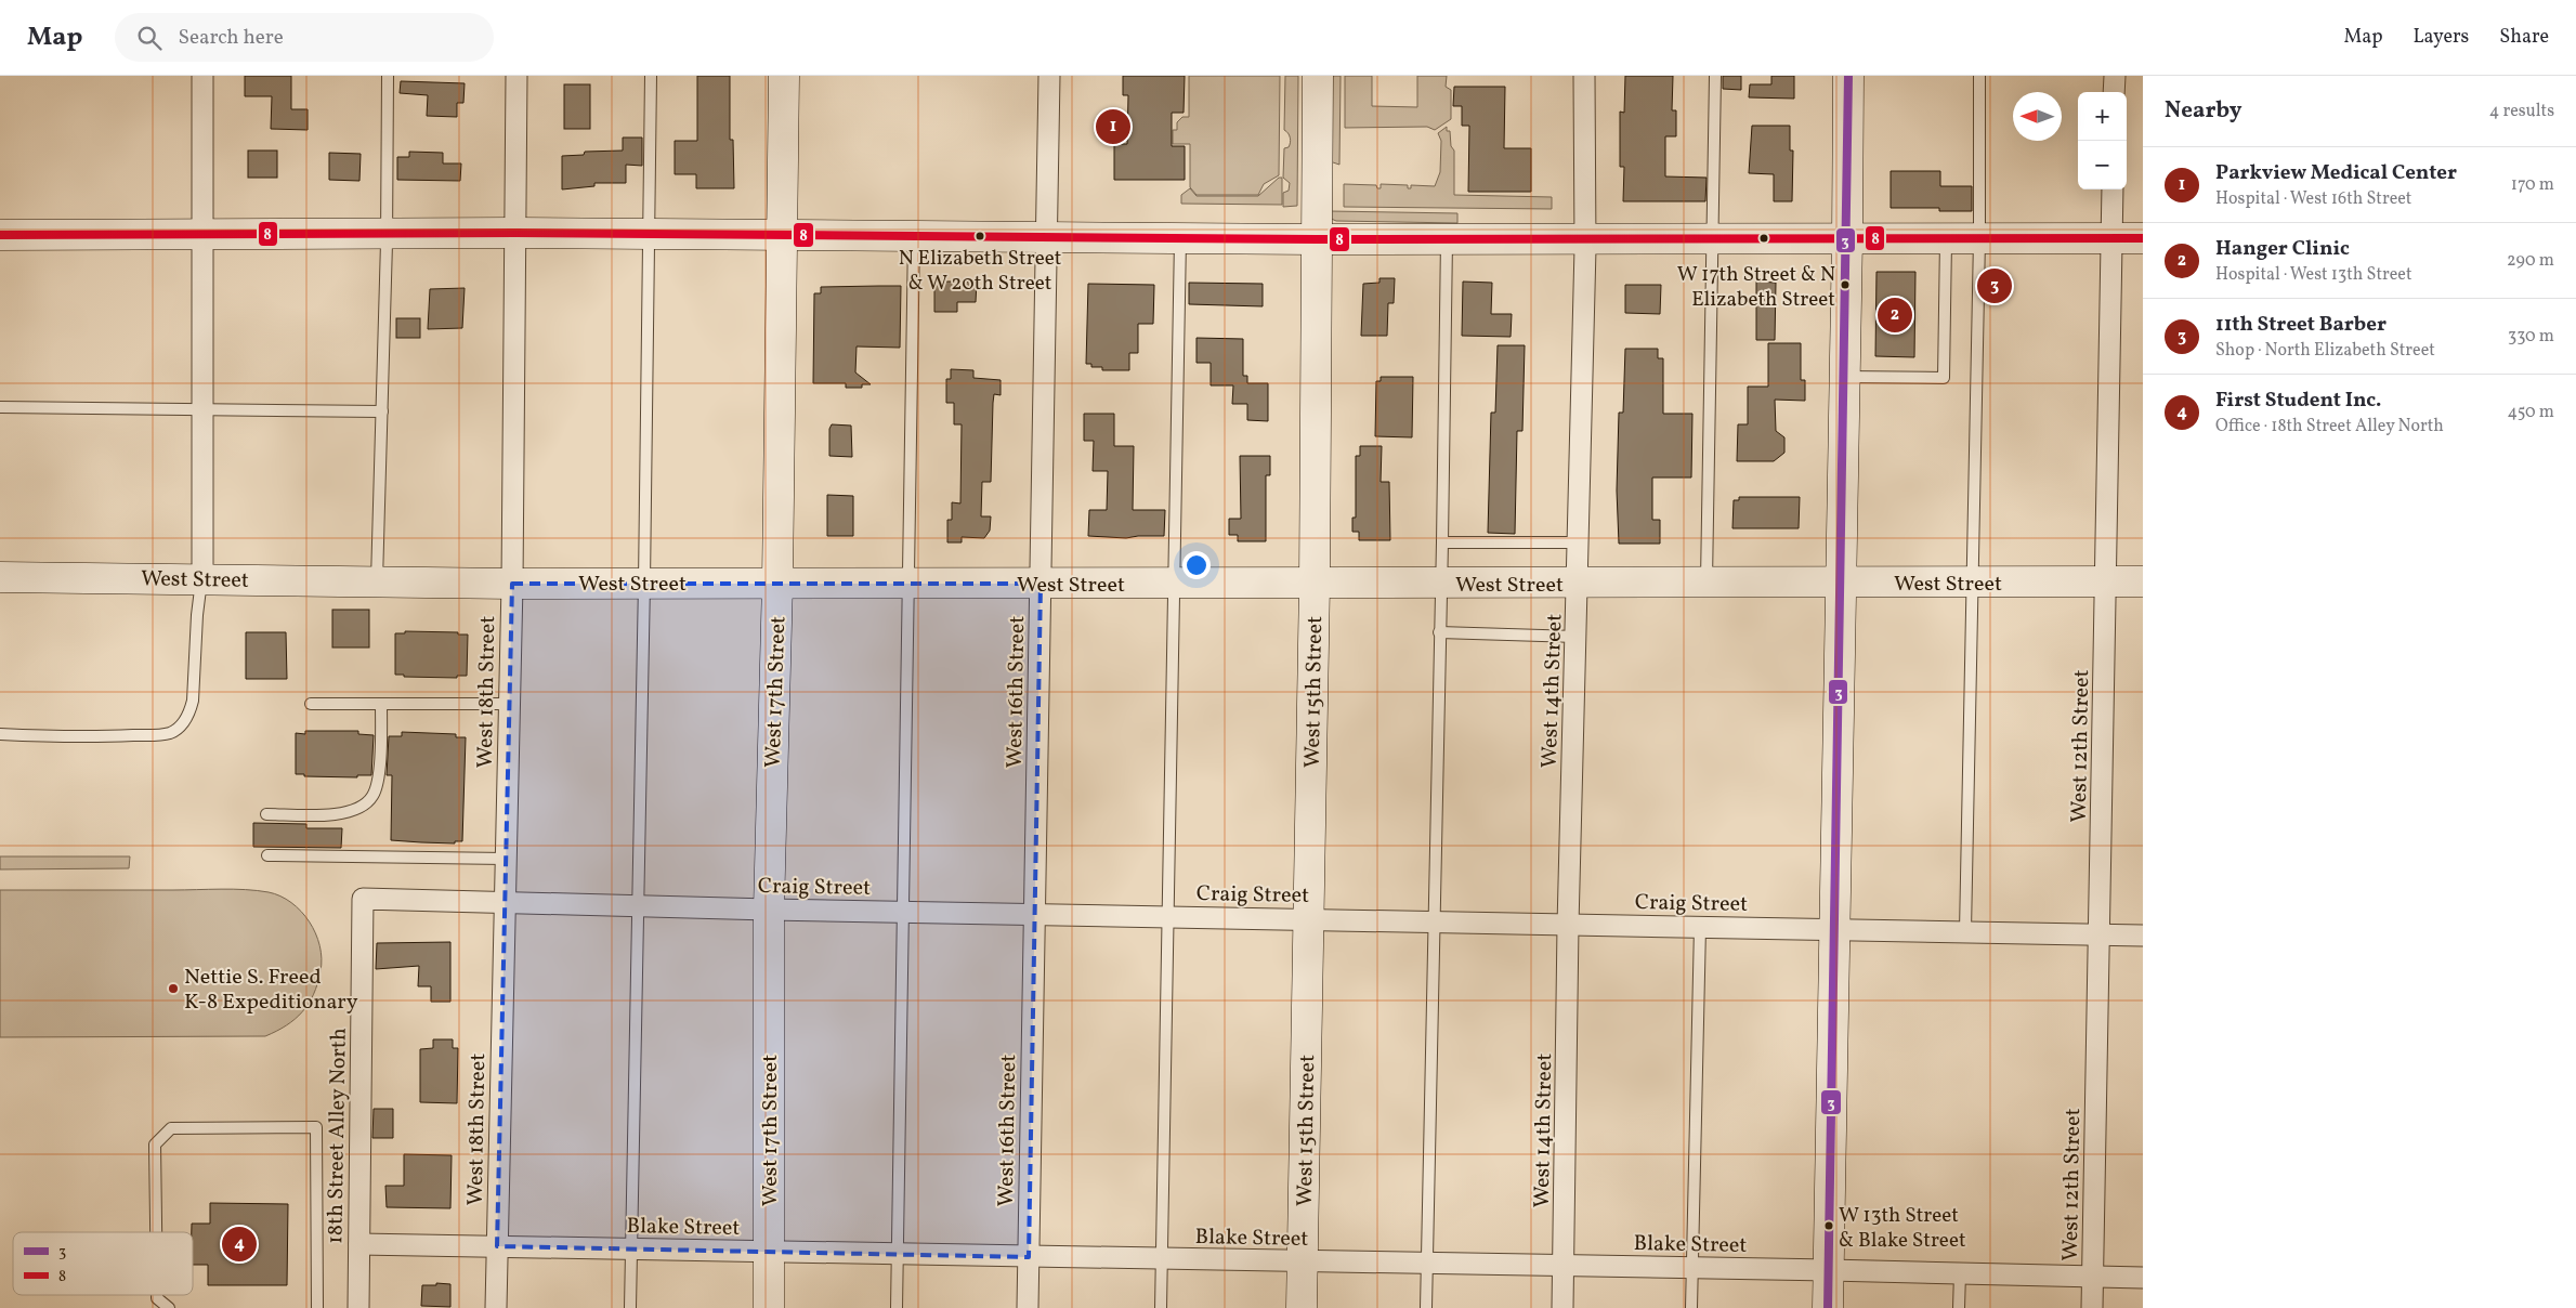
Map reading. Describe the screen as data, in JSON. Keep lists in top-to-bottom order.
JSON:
{
  "streets": {
    "street": [
      "West Street",
      "West 14th Street",
      "West 18th Street",
      "West 17th Street",
      "West 16th Street",
      "West 15th Street",
      "West 12th Street",
      "Craig Street",
      "18th Street Alley North",
      "Blake Street"
    ]
  },
  "crossings": [
    ["West Street", "West 14th Street"],
    ["West Street", "West 18th Street"],
    ["West Street", "West 17th Street"],
    ["West Street", "West 16th Street"],
    ["West Street", "West 15th Street"],
    ["West Street", "West 12th Street"],
    ["West 14th Street", "Craig Street"],
    ["West 14th Street", "Blake Street"],
    ["West 18th Street", "Craig Street"],
    ["West 18th Street", "Blake Street"],
    ["West 17th Street", "Craig Street"],
    ["West 17th Street", "Blake Street"],
    ["West 16th Street", "Craig Street"],
    ["West 16th Street", "Blake Street"],
    ["West 15th Street", "Craig Street"],
    ["West 15th Street", "Blake Street"],
    ["West 12th Street", "Craig Street"],
    ["West 12th Street", "Blake Street"],
    ["Craig Street", "18th Street Alley North"],
    ["18th Street Alley North", "Blake Street"]
  ],
  "places": [
    "N Elizabeth Street & W 20th Street",
    "W 17th Street & N Elizabeth Street",
    "Nettie S. Freed K-8 Expeditionary",
    "W 13th Street & Blake Street"
  ],
  "lines": ["transit line 3", "transit line 8"],
  "legend": ["3", "8"],
  "north": "left",
  "page": {
    "header": "Map",
    "search": "Search here",
    "nav": ["Map", "Layers", "Share"],
    "heading": ["Nearby", "4 results"],
    "map_buttons": ["+", "−"],
    "pins": [
      "1",
      "3",
      "2",
      "4"
    ],
    "list": [
      {
        "mark": "1",
        "name": "Parkview Medical Center",
        "note": "Hospital · West 16th Street",
        "value": "170 m"
      },
      {
        "mark": "2",
        "name": "Hanger Clinic",
        "note": "Hospital · West 13th Street",
        "value": "290 m"
      },
      {
        "mark": "3",
        "name": "11th Street Barber",
        "note": "Shop · North Elizabeth Street",
        "value": "330 m"
      },
      {
        "mark": "4",
        "name": "First Student Inc.",
        "note": "Office · 18th Street Alley North",
        "value": "450 m"
      }
    ]
  }
}
